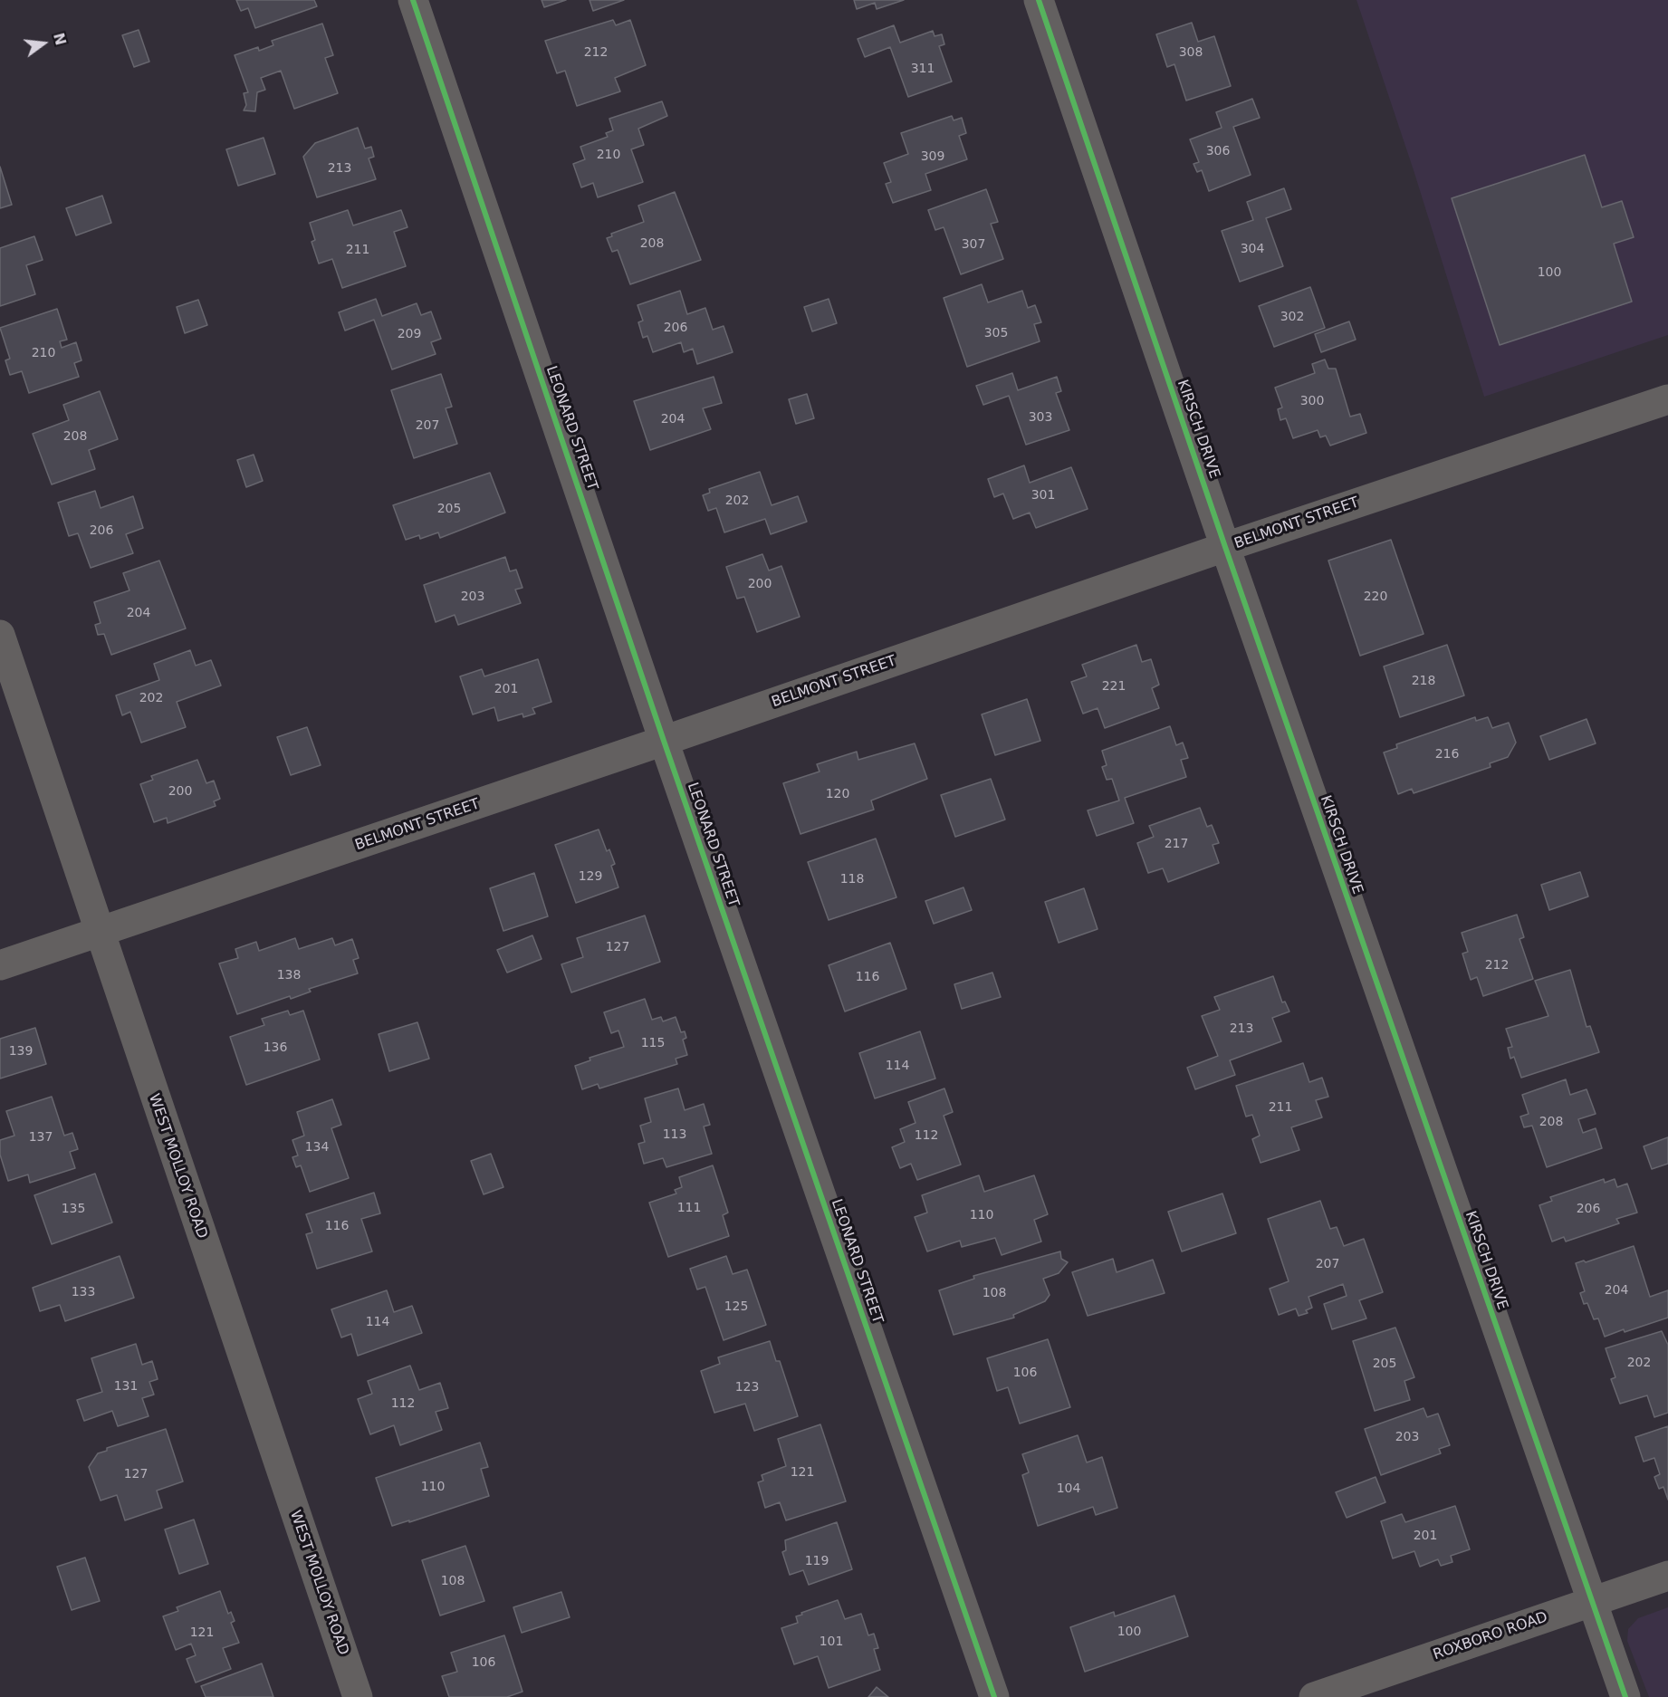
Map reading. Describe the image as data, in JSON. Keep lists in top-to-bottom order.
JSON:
{
  "streets": {
    "street": [
      "LEONARD STREET",
      "KIRSCH DRIVE",
      "BELMONT STREET",
      "WEST MOLLOY ROAD",
      "ROXBORO ROAD"
    ]
  },
  "crossings": [
    ["LEONARD STREET", "BELMONT STREET"],
    ["KIRSCH DRIVE", "BELMONT STREET"],
    ["KIRSCH DRIVE", "ROXBORO ROAD"],
    ["BELMONT STREET", "WEST MOLLOY ROAD"]
  ],
  "house_numbers": [
    "212",
    "308",
    "311",
    "306",
    "210",
    "309",
    "213",
    "208",
    "307",
    "304",
    "211",
    "100",
    "302",
    "206",
    "305",
    "209",
    "210",
    "300",
    "303",
    "204",
    "207",
    "208",
    "301",
    "202",
    "205",
    "206",
    "200",
    "203",
    "220",
    "204",
    "218",
    "221",
    "201",
    "202",
    "216",
    "200",
    "120",
    "217",
    "129",
    "118",
    "127",
    "212",
    "138",
    "116",
    "213",
    "115",
    "136",
    "139",
    "114",
    "211",
    "208",
    "113",
    "112",
    "137",
    "134",
    "111",
    "135",
    "206",
    "110",
    "116",
    "207",
    "204",
    "133",
    "108",
    "125",
    "114",
    "202",
    "205",
    "106",
    "131",
    "123",
    "112",
    "203",
    "121",
    "127",
    "110",
    "104",
    "201",
    "119",
    "108",
    "100",
    "121",
    "101",
    "106"
  ],
  "north": "right"
}
